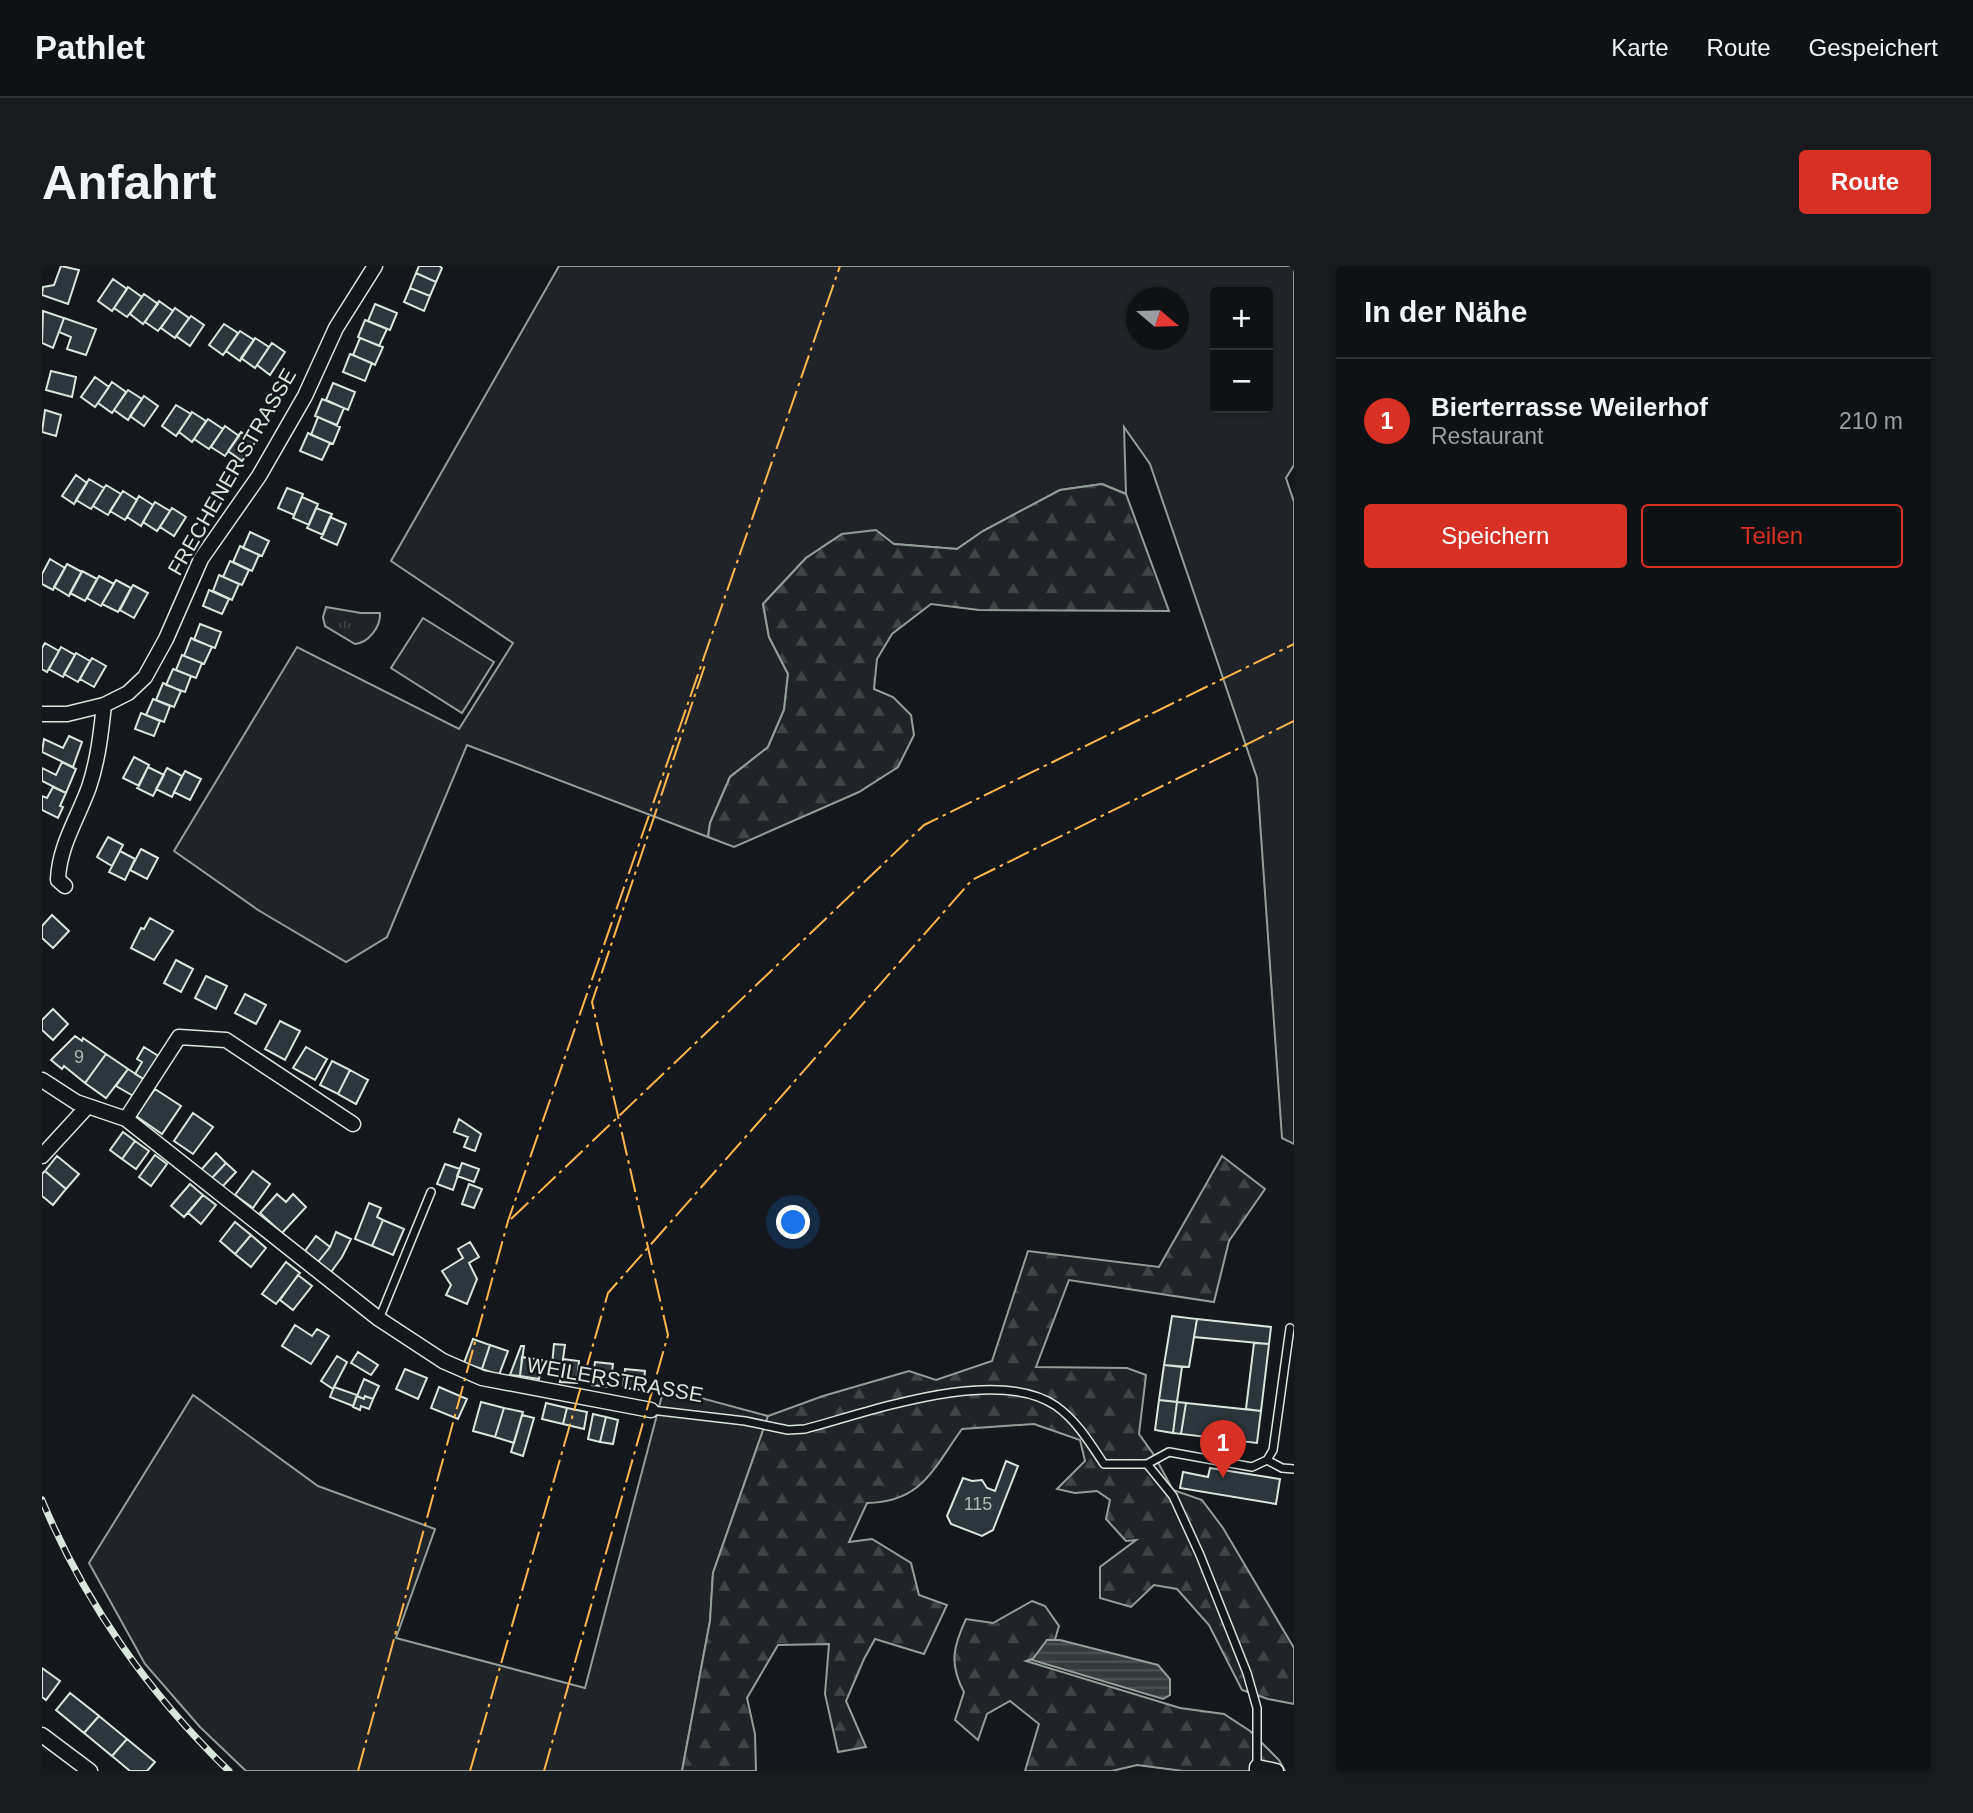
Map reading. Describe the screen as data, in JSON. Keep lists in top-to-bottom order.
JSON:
{
  "streets": {
    "street": ["FRECHENER STRASSE", "WEILERSTRASSE"]
  },
  "house_numbers": ["9", "115"],
  "north": "right",
  "page": {
    "header": "Pathlet",
    "nav": ["Karte", "Route", "Gespeichert"],
    "buttons": [
      "Route",
      ["Speichern", "Teilen"]
    ],
    "title": "Anfahrt",
    "heading": "In der Nähe",
    "map_buttons": ["+", "−"],
    "list": [
      {
        "mark": "1",
        "name": "Bierterrasse Weilerhof",
        "note": "Restaurant",
        "value": "210 m"
      }
    ],
    "pins": "1"
  }
}
